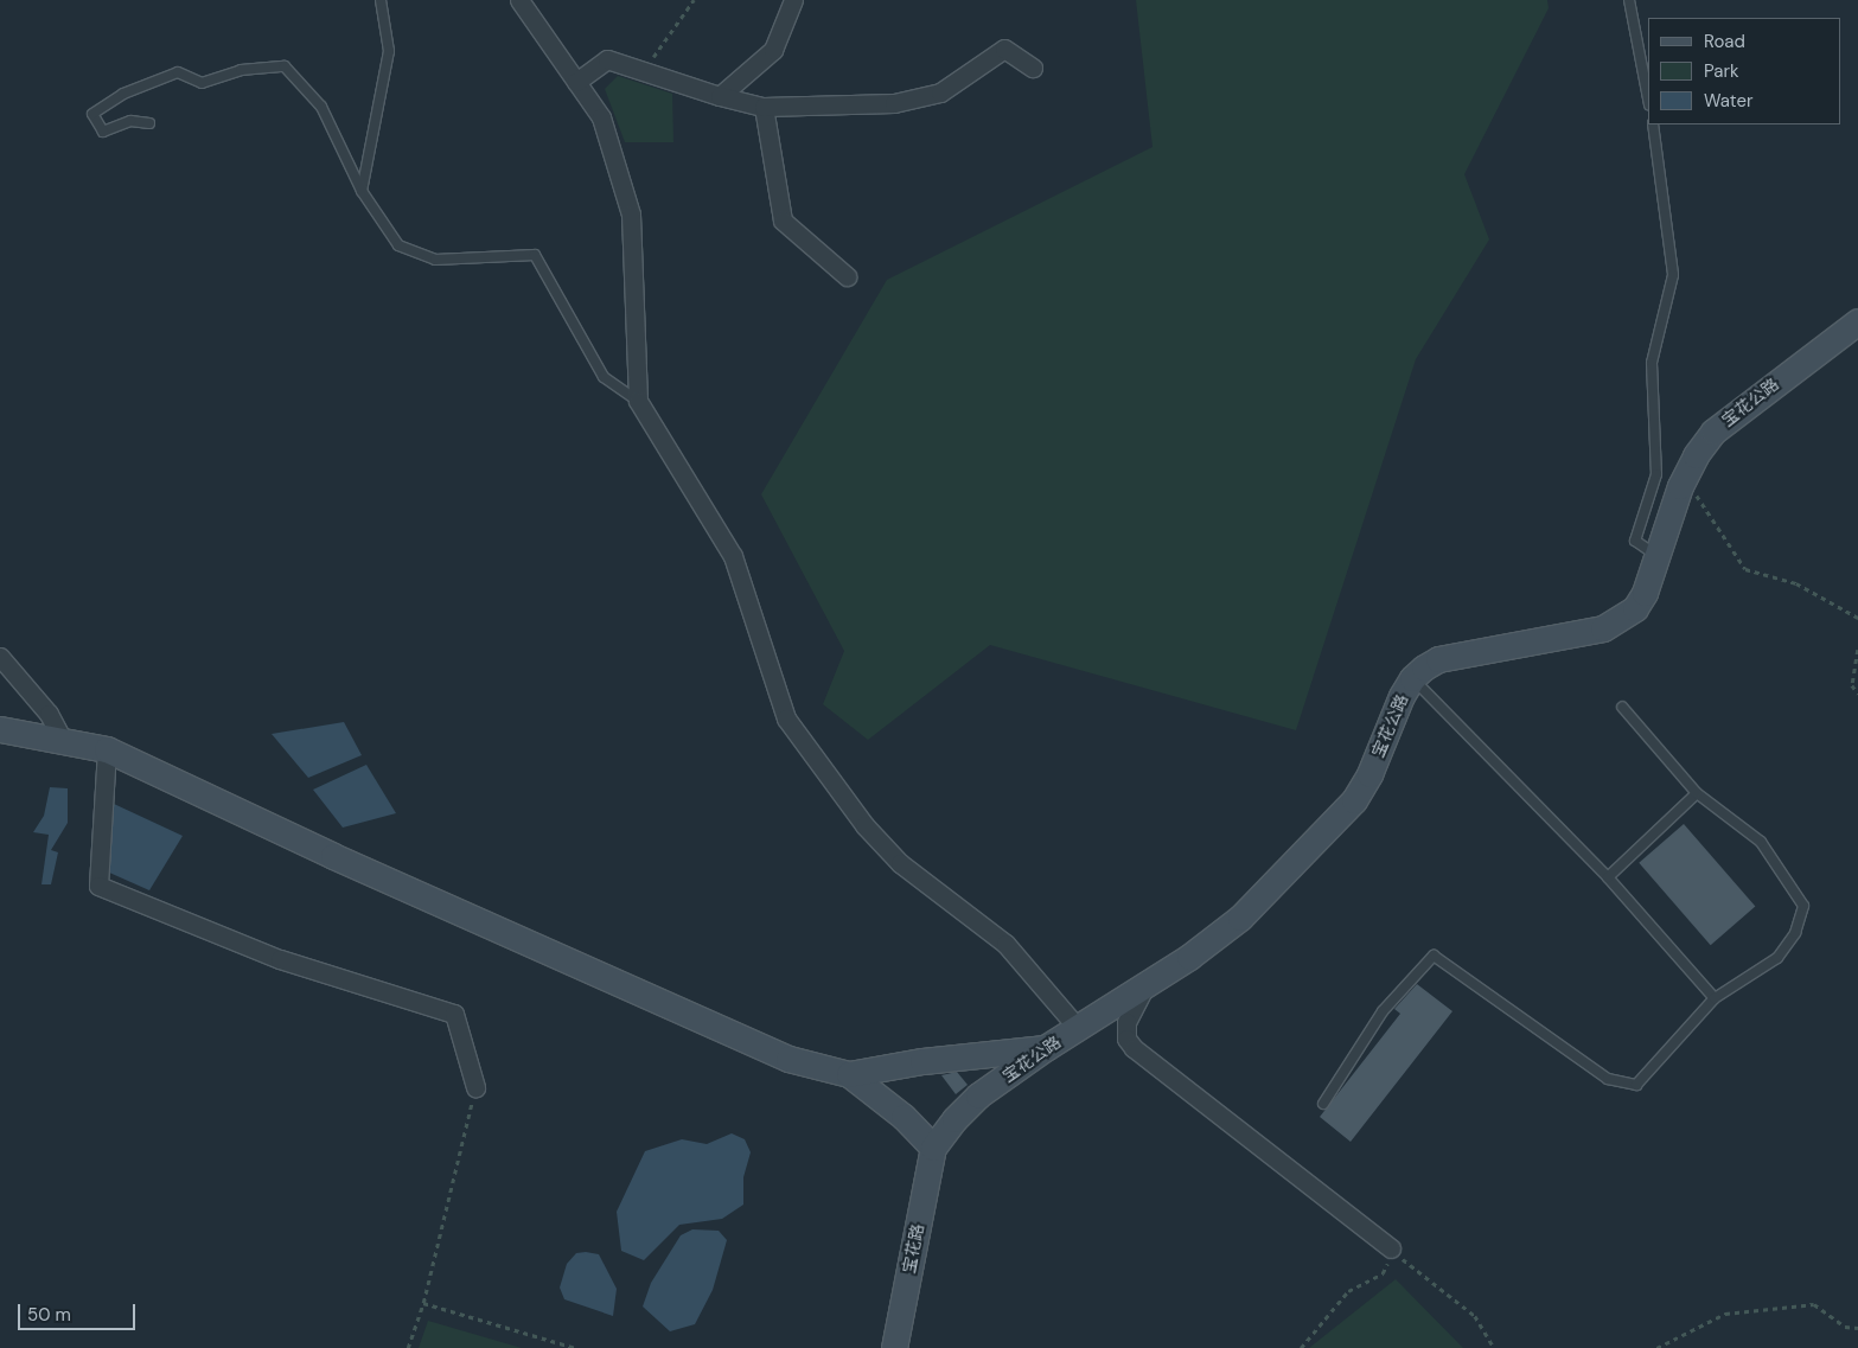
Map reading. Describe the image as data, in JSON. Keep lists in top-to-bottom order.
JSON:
{
  "streets": {
    "street": ["宝花公路", "宝花路"]
  },
  "crossings": [
    ["宝花公路", "宝花路"]
  ],
  "legend": ["Road", "Park", "Water"],
  "scale_bar": "50 m"
}
